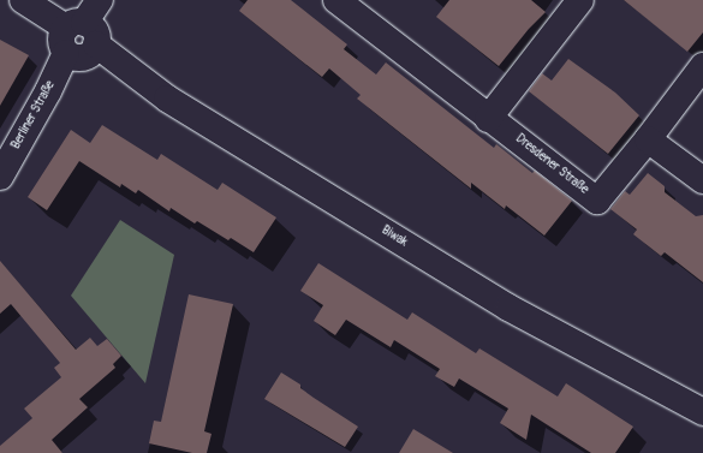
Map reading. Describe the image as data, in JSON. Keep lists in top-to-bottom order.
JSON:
{
  "streets": {
    "street": ["Berliner Straße", "Dresdener Straße", "Biwak"]
  },
  "crossings": [
    ["Berliner Straße", "Biwak"]
  ]
}
